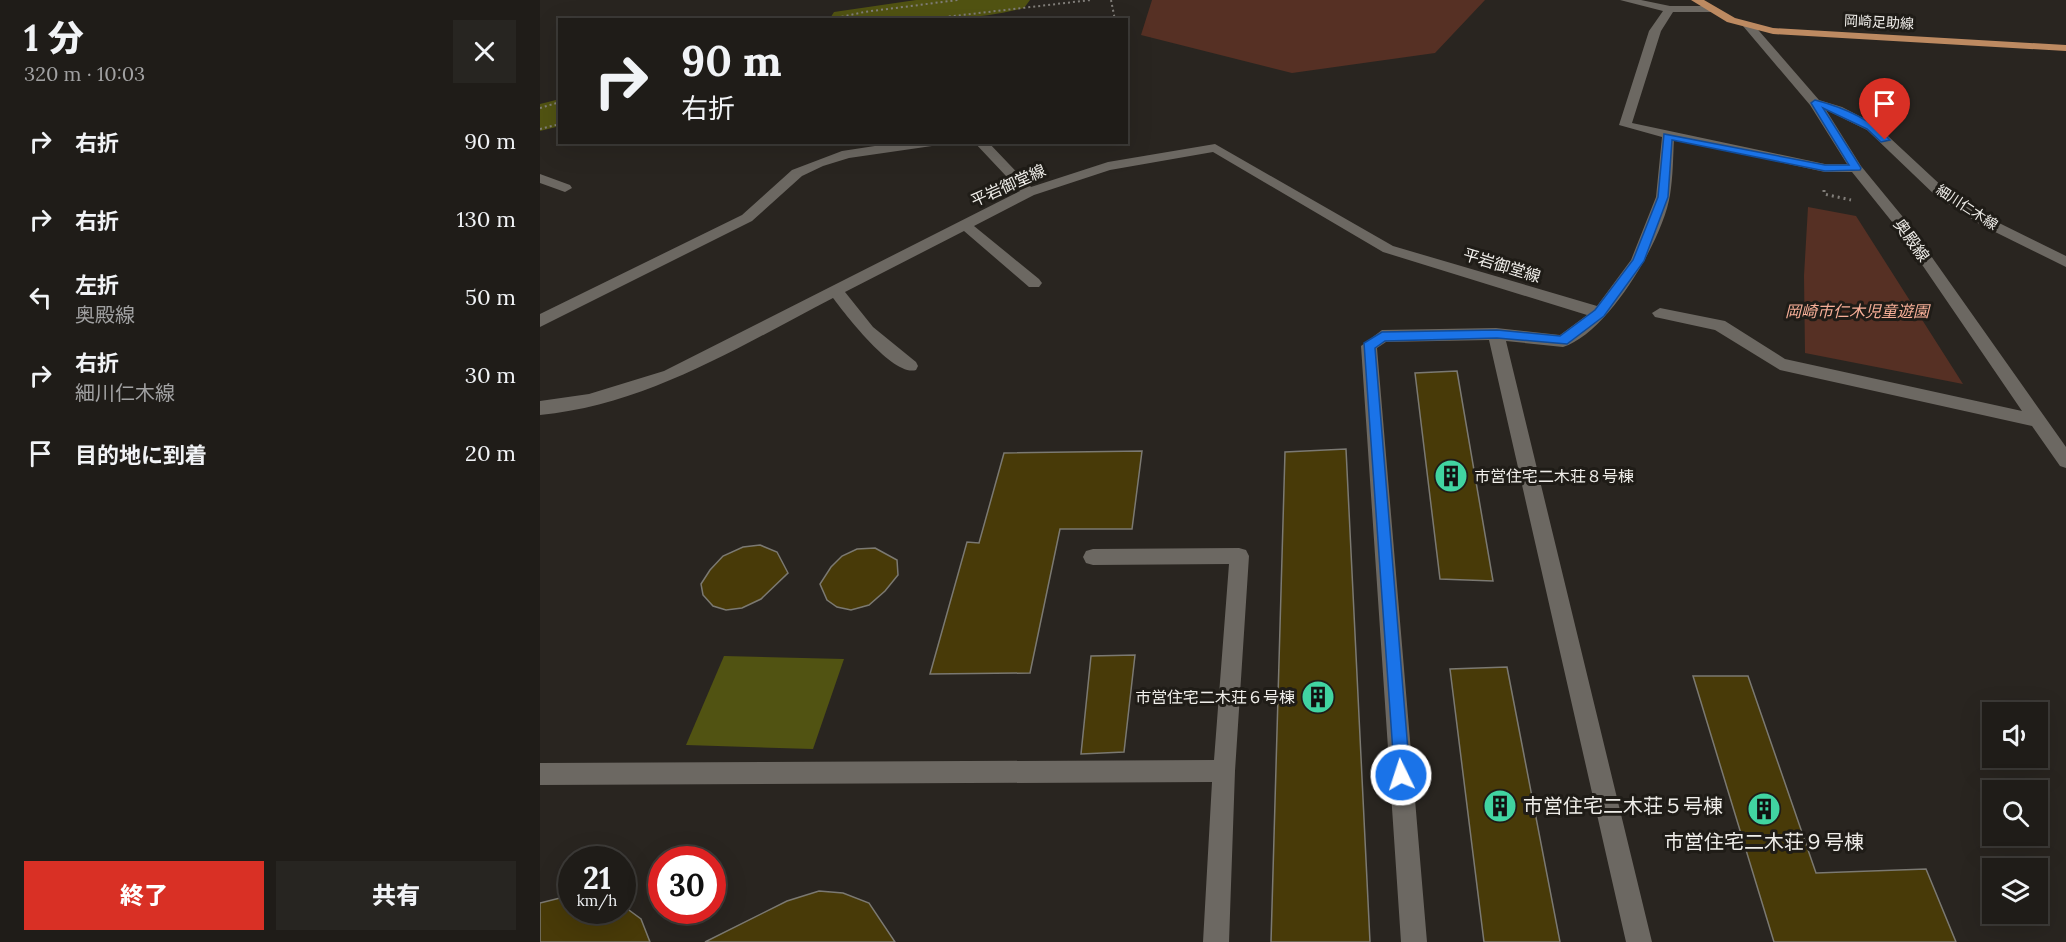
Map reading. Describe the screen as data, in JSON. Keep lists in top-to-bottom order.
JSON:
{
  "streets": {
    "main road": ["岡崎足助線"],
    "street": ["平岩御堂線", "細川仁木線", "奥殿線"]
  },
  "crossings": [
    ["岡崎足助線", "奥殿線"],
    ["細川仁木線", "奥殿線"]
  ],
  "parks": ["岡崎市仁木児童遊園"],
  "places": {
    "building": [
      "市営住宅二木荘８号棟",
      "市営住宅二木荘６号棟",
      "市営住宅二木荘５号棟",
      "市営住宅二木荘９号棟"
    ]
  },
  "page": {
    "heading": ["1 分", "320 m · 10:03"],
    "turn": ["90 m", "右折"],
    "list": [
      {
        "name": "右折",
        "value": "90 m"
      },
      {
        "name": "右折",
        "value": "130 m"
      },
      {
        "name": "左折",
        "note": "奥殿線",
        "value": "50 m"
      },
      {
        "name": "右折",
        "note": "細川仁木線",
        "value": "30 m"
      },
      {
        "name": "目的地に到着",
        "value": "20 m"
      }
    ],
    "speed": "21 km/h",
    "limit": "30",
    "buttons": ["終了", "共有"]
  }
}
